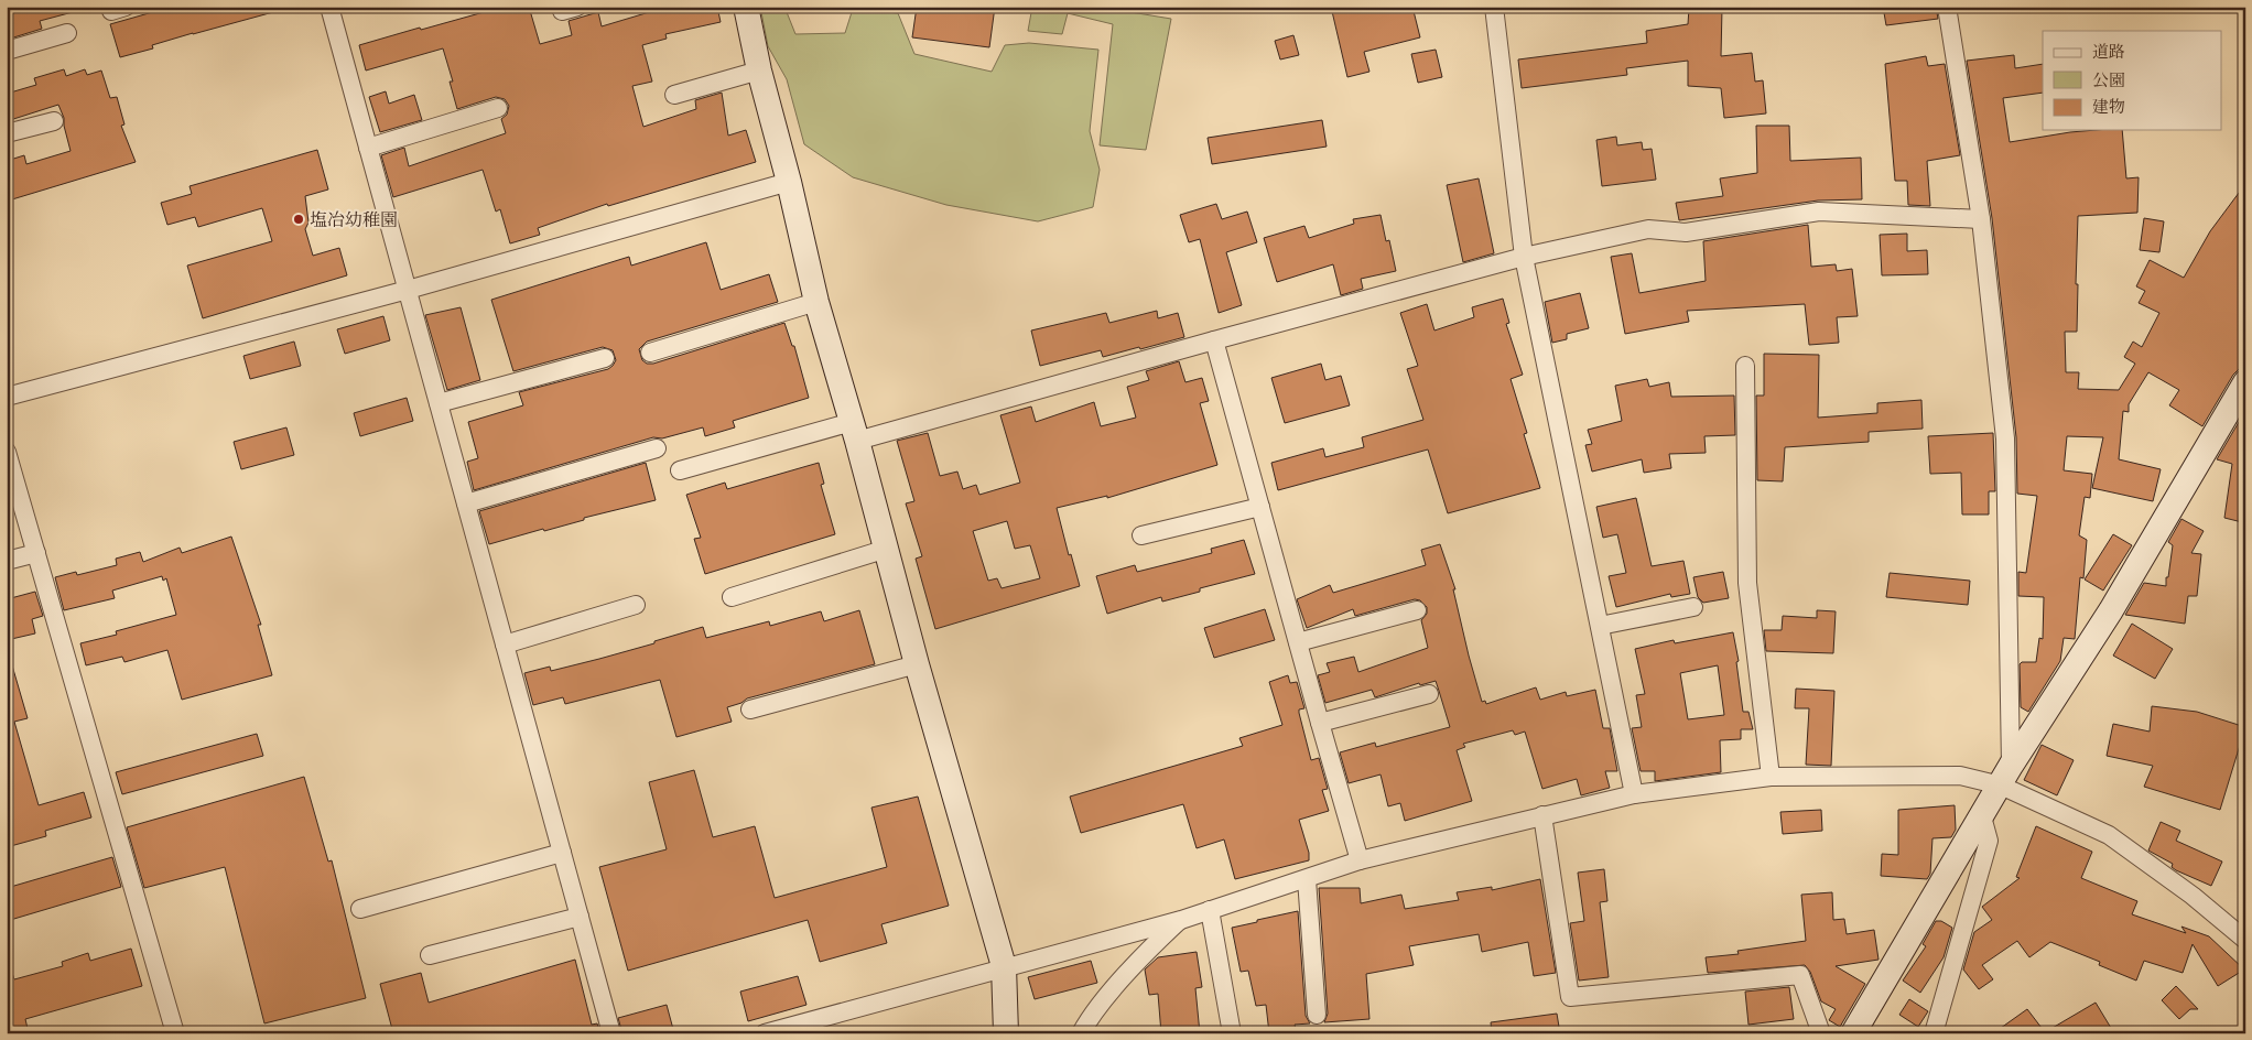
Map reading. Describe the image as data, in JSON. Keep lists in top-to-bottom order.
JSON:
{
  "places": ["塩冶幼稚園"],
  "legend": ["道路", "公園", "建物"]
}
